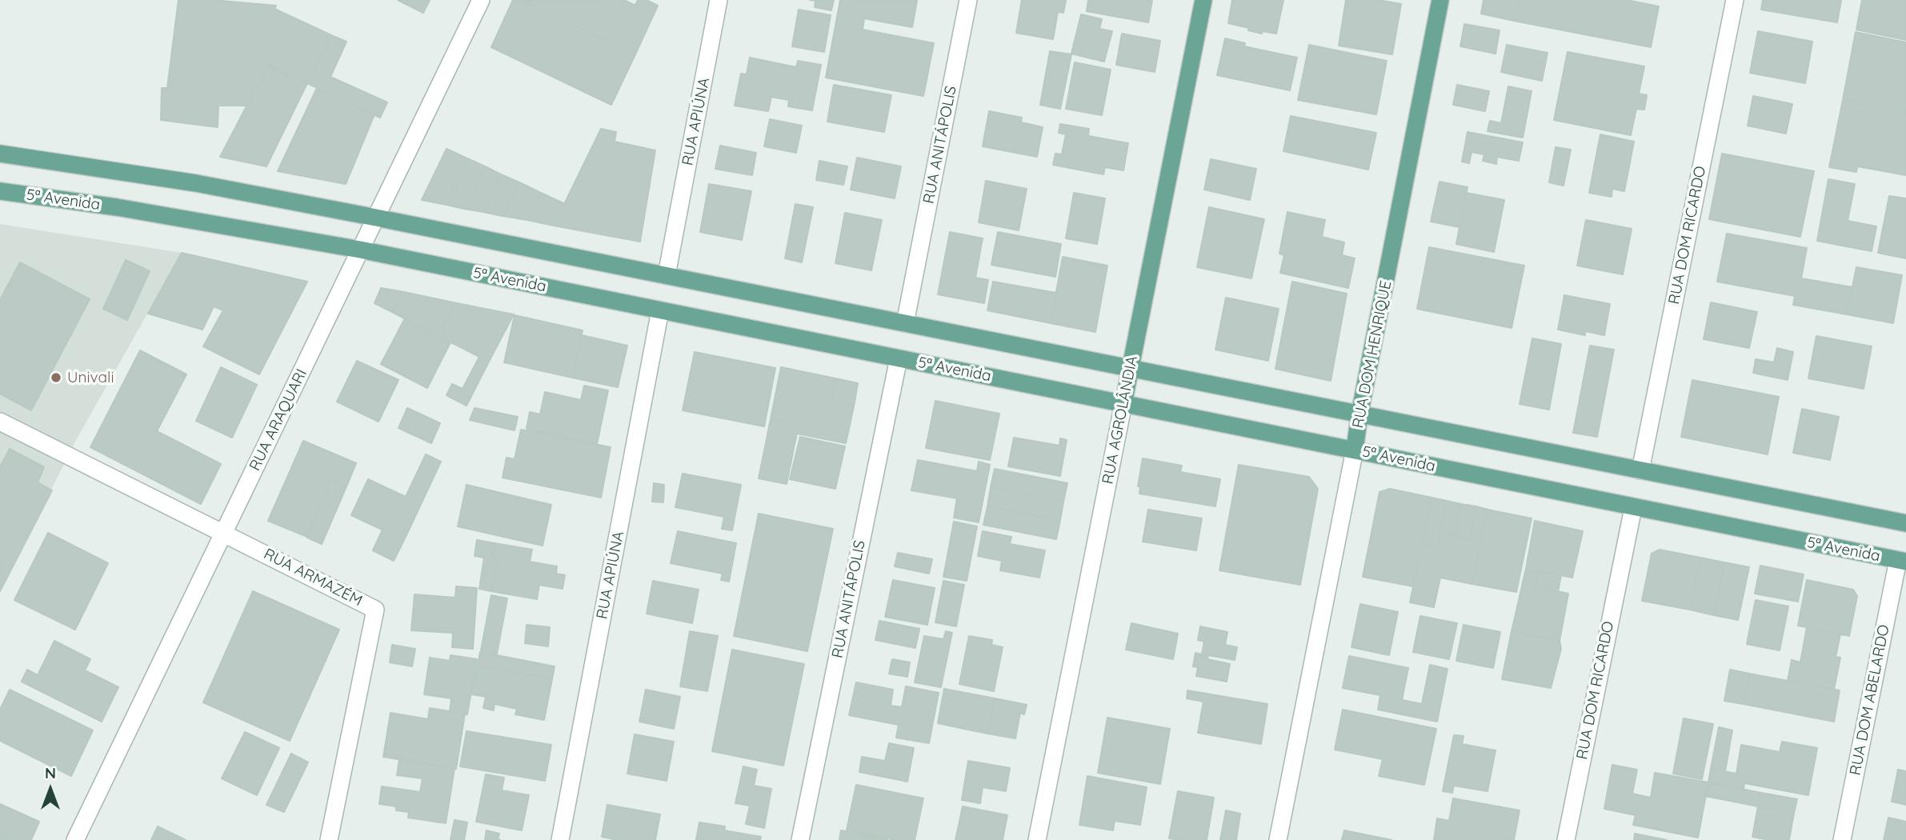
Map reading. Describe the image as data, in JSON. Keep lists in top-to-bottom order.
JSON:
{
  "streets": {
    "main road": ["5ª Avenida", "RUA DOM HENRIQUE", "RUA AGROLÂNDIA"],
    "street": [
      "RUA APIÚNA",
      "RUA ANITÁPOLIS",
      "RUA DOM RICARDO",
      "RUA ARAQUARI",
      "RUA ARMAZÉM",
      "RUA DOM ABELARDO"
    ]
  },
  "crossings": [
    ["RUA APIÚNA", "5ª Avenida"],
    ["RUA ANITÁPOLIS", "5ª Avenida"],
    ["5ª Avenida", "RUA DOM RICARDO"],
    ["5ª Avenida", "RUA DOM HENRIQUE"],
    ["5ª Avenida", "RUA ARAQUARI"],
    ["5ª Avenida", "RUA AGROLÂNDIA"],
    ["5ª Avenida", "RUA DOM ABELARDO"],
    ["RUA ARAQUARI", "RUA ARMAZÉM"]
  ],
  "places": ["Univali"],
  "north": "top"
}
